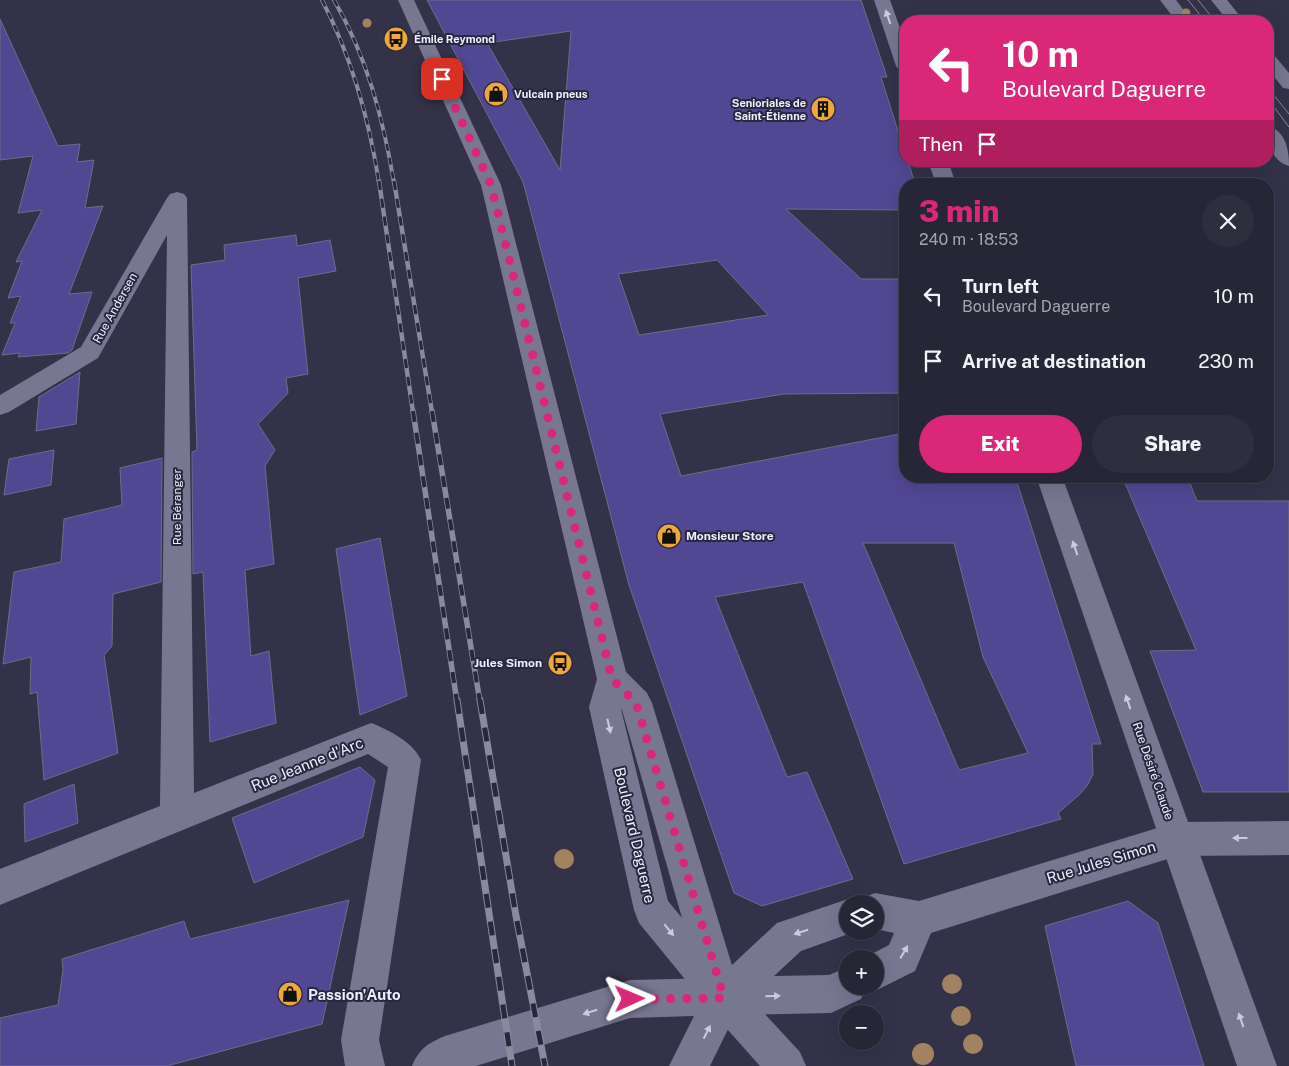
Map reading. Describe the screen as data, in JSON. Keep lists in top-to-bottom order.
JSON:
{
  "streets": {
    "street": [
      "Rue Andersen",
      "Rue Béranger",
      "Rue Jeanne d'Arc",
      "Rue Désiré Claude",
      "Boulevard Daguerre",
      "Rue Jules Simon"
    ]
  },
  "crossings": [
    ["Rue Andersen", "Rue Béranger"],
    ["Rue Béranger", "Rue Jeanne d'Arc"],
    ["Rue Désiré Claude", "Rue Jules Simon"]
  ],
  "one_way": ["Rue Désiré Claude"],
  "places": {
    "bus stop": ["Émile Reymond", "Jules Simon"],
    "shop": ["Vulcain pneus", "Monsieur Store", "Passion'Auto"],
    "building": ["Senioriales de Saint-Étienne"]
  },
  "page": {
    "turn": ["10 m", "Boulevard Daguerre"],
    "then": "Then",
    "heading": ["3 min", "240 m · 18:53"],
    "list": [
      {
        "name": "Turn left",
        "note": "Boulevard Daguerre",
        "value": "10 m"
      },
      {
        "name": "Arrive at destination",
        "value": "230 m"
      }
    ],
    "buttons": ["Exit", "Share"],
    "map_buttons": ["+", "−"]
  }
}
